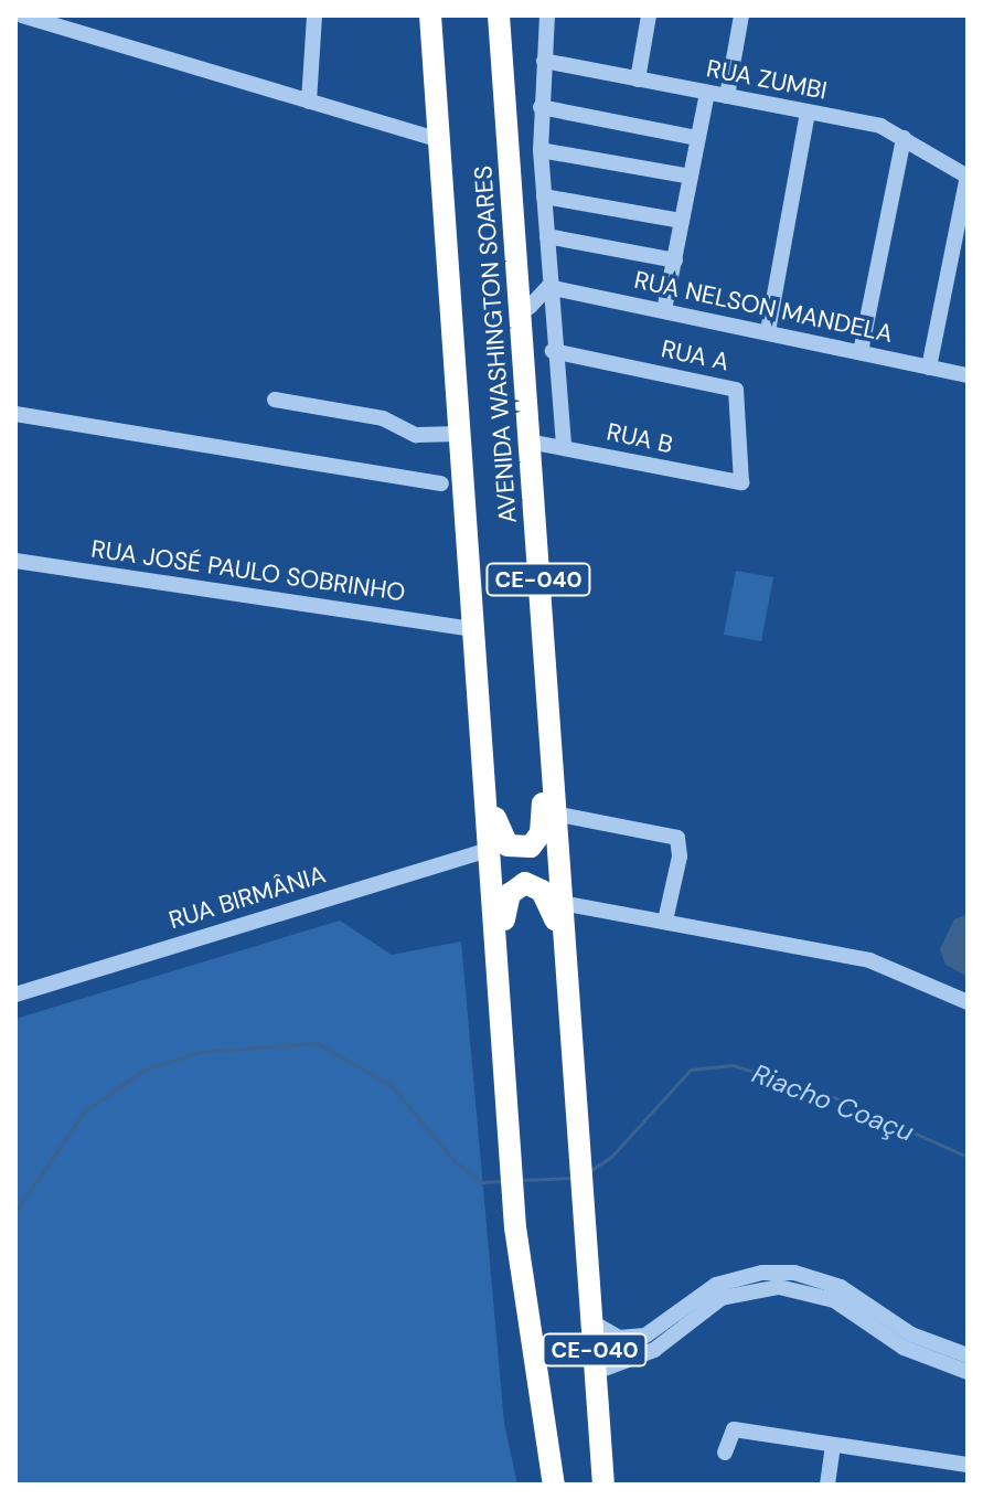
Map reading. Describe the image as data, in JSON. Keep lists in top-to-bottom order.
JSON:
{
  "streets": {
    "highway": ["AVENIDA WASHINGTON SOARES", "CE-040"],
    "street": [
      "RUA ZUMBI",
      "RUA NELSON MANDELA",
      "RUA A",
      "RUA B",
      "RUA JOSÉ PAULO SOBRINHO",
      "RUA BIRMÂNIA"
    ]
  },
  "crossings": [
    ["AVENIDA WASHINGTON SOARES", "RUA B"],
    ["AVENIDA WASHINGTON SOARES", "RUA JOSÉ PAULO SOBRINHO"],
    ["AVENIDA WASHINGTON SOARES", "CE-040"],
    ["AVENIDA WASHINGTON SOARES", "RUA BIRMÂNIA"],
    ["RUA A", "RUA B"]
  ],
  "water": ["Riacho Coaçu"]
}
